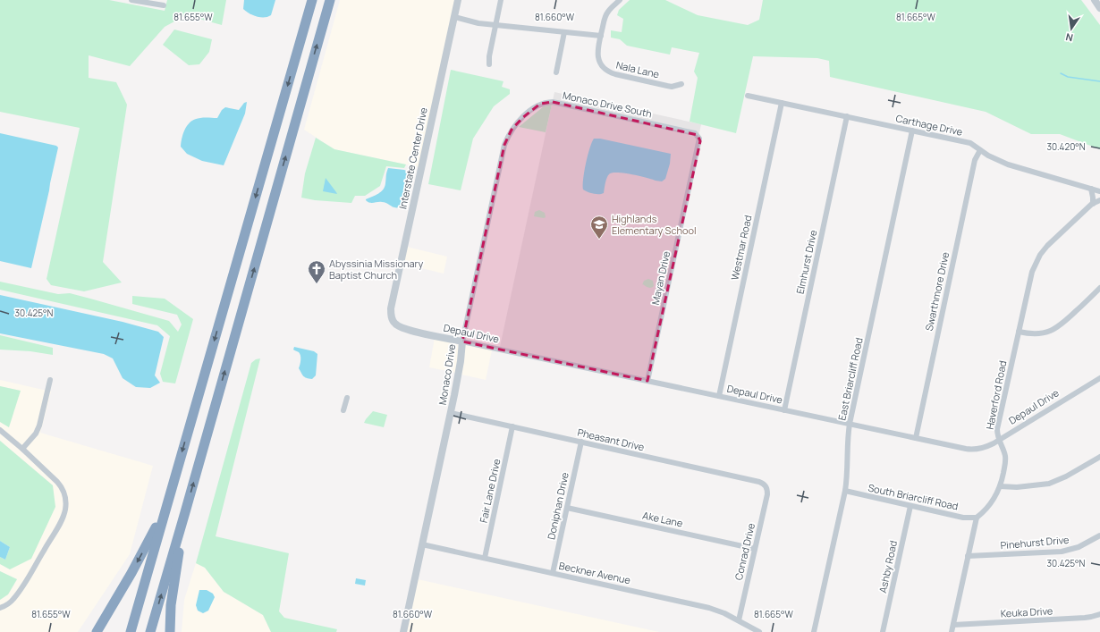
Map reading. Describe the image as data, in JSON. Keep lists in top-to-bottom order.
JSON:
{
  "streets": {
    "street": [
      "Nala Lane",
      "Monaco Drive South",
      "Carthage Drive",
      "Interstate Center Drive",
      "Westmar Road",
      "Elmhurst Drive",
      "Mayan Drive",
      "Swarthmore Drive",
      "Depaul Drive",
      "Monaco Drive",
      "East Briarcliff Road",
      "Haverford Road",
      "Pheasant Drive",
      "Fair Lane Drive",
      "South Briarcliff Road",
      "Doniphan Drive",
      "Ake Lane",
      "Pinehurst Drive",
      "Conrad Drive",
      "Ashby Road",
      "Beckner Avenue",
      "Keuka Drive"
    ]
  },
  "crossings": [
    ["Monaco Drive South", "Mayan Drive"],
    ["Monaco Drive South", "Monaco Drive"],
    ["Carthage Drive", "Westmar Road"],
    ["Carthage Drive", "Elmhurst Drive"],
    ["Carthage Drive", "Swarthmore Drive"],
    ["Carthage Drive", "East Briarcliff Road"],
    ["Interstate Center Drive", "Depaul Drive"],
    ["Westmar Road", "Depaul Drive"],
    ["Elmhurst Drive", "Depaul Drive"],
    ["Mayan Drive", "Depaul Drive"],
    ["Swarthmore Drive", "Depaul Drive"],
    ["Depaul Drive", "Monaco Drive"],
    ["Depaul Drive", "East Briarcliff Road"],
    ["Depaul Drive", "Haverford Road"],
    ["Monaco Drive", "Pheasant Drive"],
    ["Monaco Drive", "Beckner Avenue"],
    ["East Briarcliff Road", "South Briarcliff Road"],
    ["Haverford Road", "South Briarcliff Road"],
    ["Pheasant Drive", "Fair Lane Drive"],
    ["Pheasant Drive", "Doniphan Drive"],
    ["Pheasant Drive", "Conrad Drive"],
    ["Fair Lane Drive", "Beckner Avenue"],
    ["South Briarcliff Road", "Ashby Road"],
    ["Doniphan Drive", "Ake Lane"],
    ["Doniphan Drive", "Beckner Avenue"],
    ["Ake Lane", "Conrad Drive"],
    ["Conrad Drive", "Beckner Avenue"]
  ],
  "places": {
    "school or university": ["Highlands Elementary School"],
    "church": ["Abyssinia Missionary Baptist Church"]
  },
  "north": "bottom",
  "coordinates": [
    "81.655°W",
    "81.660°W",
    "81.665°W",
    "30.420°N",
    "30.425°N"
  ]
}
